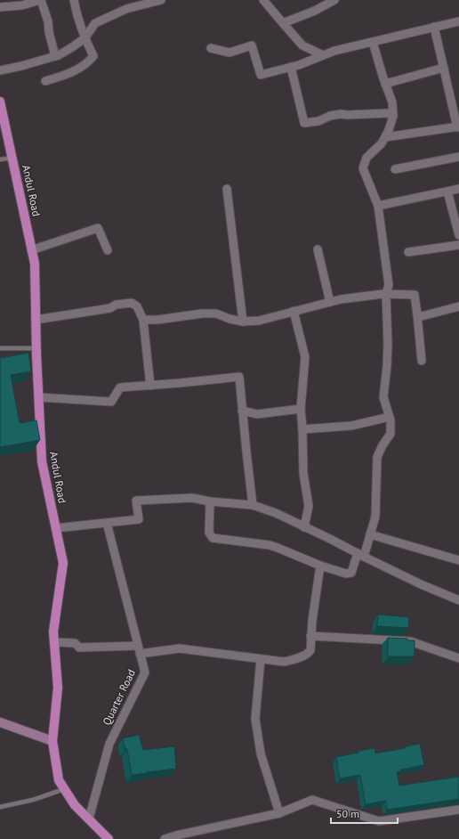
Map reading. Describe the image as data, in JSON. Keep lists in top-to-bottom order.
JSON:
{
  "streets": {
    "main road": ["Andul Road"],
    "street": ["Quarter Road"]
  },
  "crossings": [
    ["Andul Road", "Quarter Road"]
  ],
  "scale_bar": "50 m"
}
